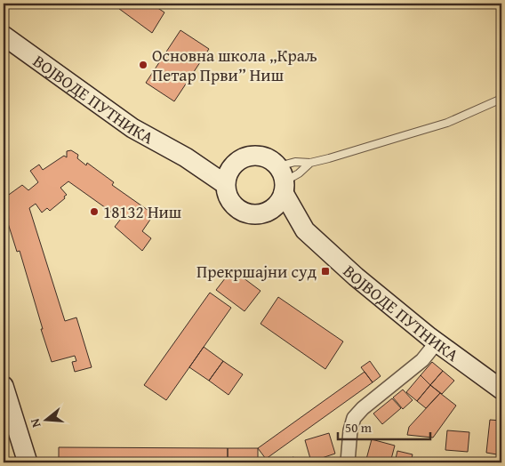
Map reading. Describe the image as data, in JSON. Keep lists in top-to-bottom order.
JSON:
{
  "streets": {
    "street": ["ВОЈВОДЕ ПУТНИКА"]
  },
  "places": {
    "other": ["Основна школа „Краљ Петар Први” Ниш", "18132 Ниш"],
    "transit": ["Прекршајни суд"]
  },
  "scale_bar": "50 m",
  "north": "left"
}
